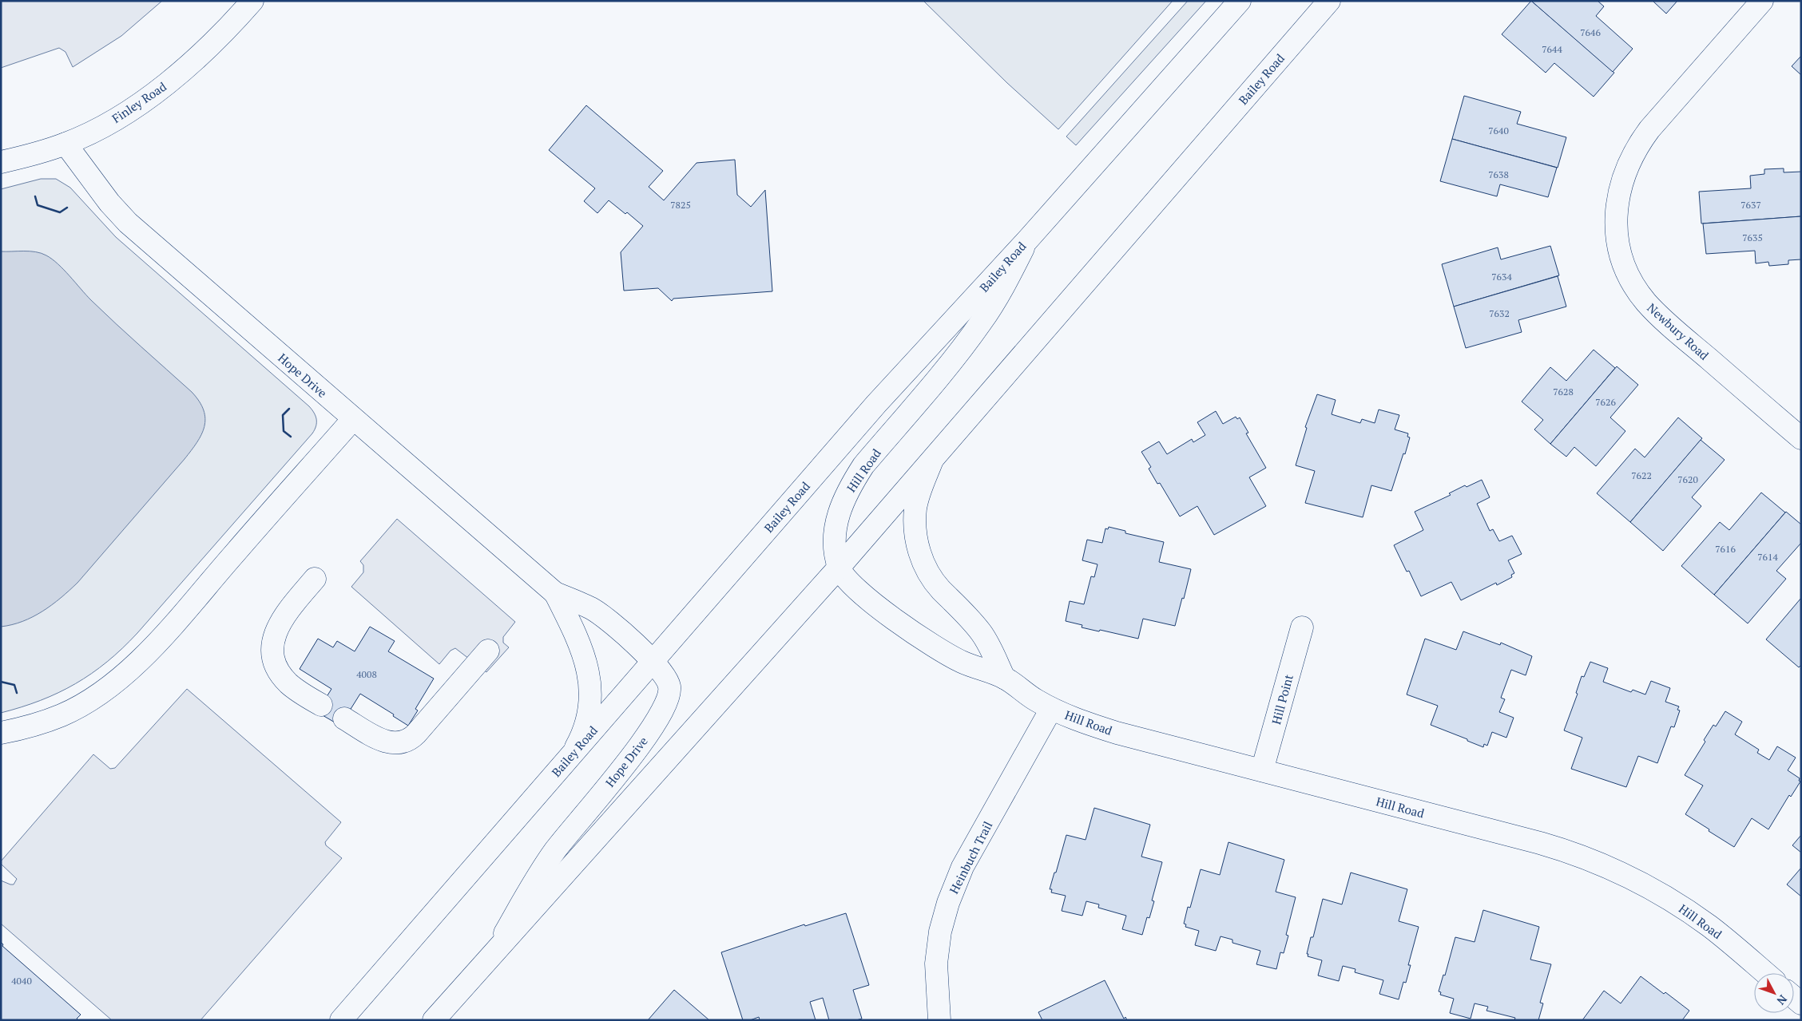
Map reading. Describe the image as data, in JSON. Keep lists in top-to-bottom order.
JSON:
{
  "streets": {
    "street": [
      "Bailey Road",
      "Finley Road",
      "Newbury Road",
      "Hope Drive",
      "Hill Road",
      "Hill Point",
      "Heinbuch Trail"
    ]
  },
  "crossings": [
    ["Bailey Road", "Hope Drive"],
    ["Bailey Road", "Hill Road"],
    ["Finley Road", "Hope Drive"],
    ["Hill Road", "Hill Point"],
    ["Hill Road", "Heinbuch Trail"]
  ],
  "house_numbers": [
    "7646",
    "7644",
    "7640",
    "7638",
    "7825",
    "7637",
    "7635",
    "7634",
    "7632",
    "7628",
    "7626",
    "7622",
    "7620",
    "7616",
    "7614",
    "4008",
    "4040"
  ],
  "north": "bottom right"
}
